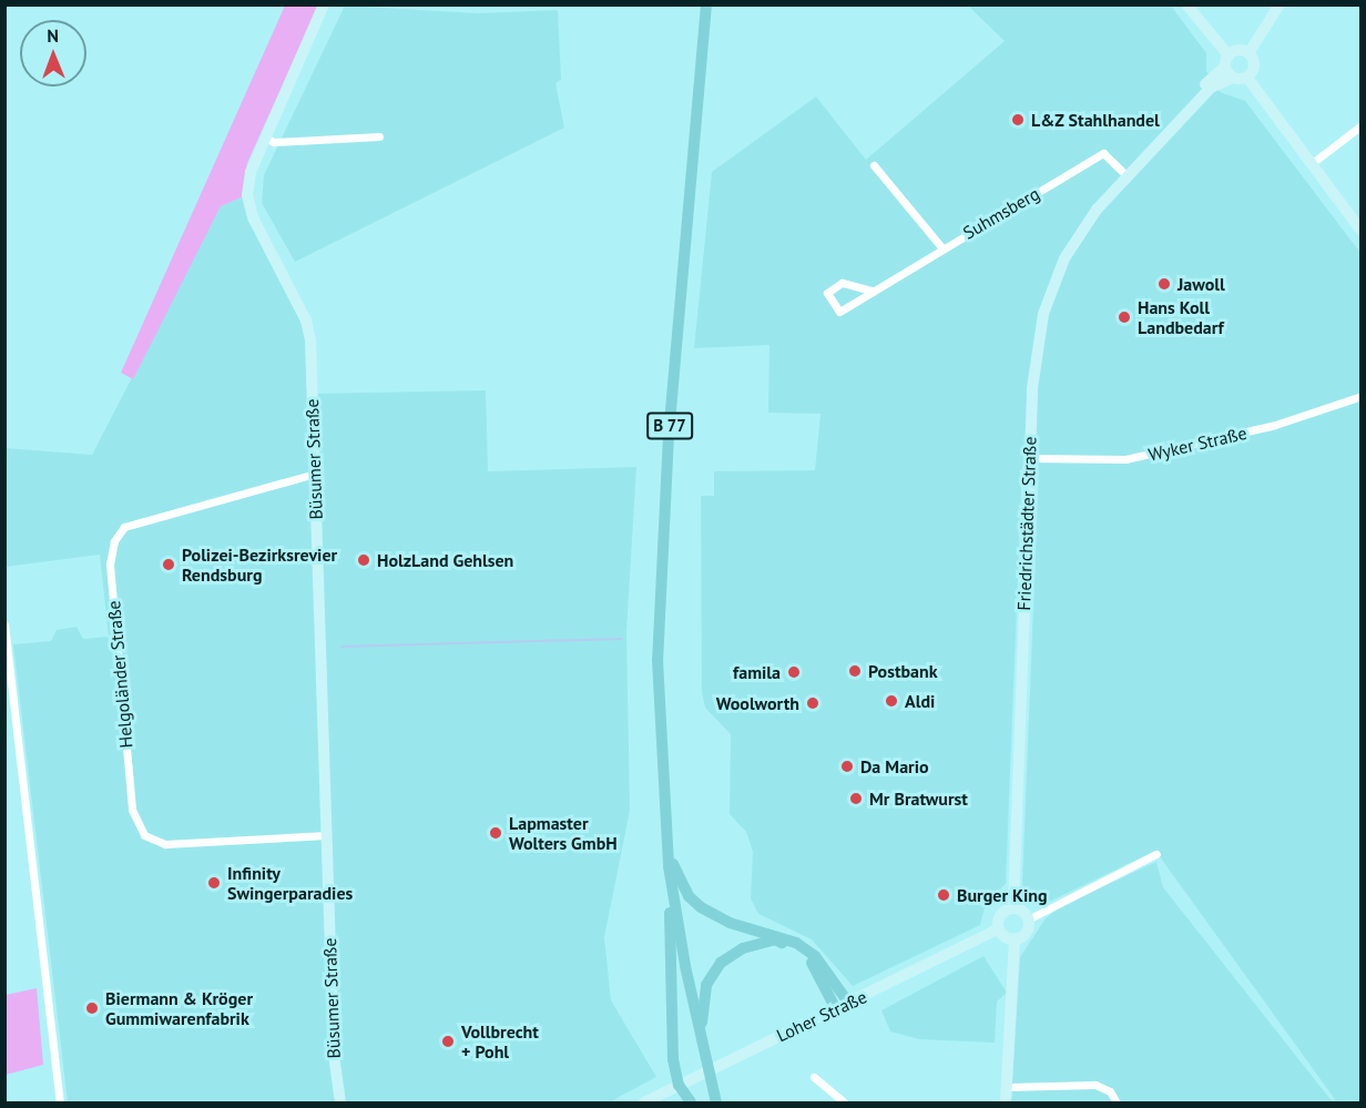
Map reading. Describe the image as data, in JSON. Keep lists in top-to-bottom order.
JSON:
{
  "streets": {
    "main road": ["B 77"],
    "street": [
      "Suhmsberg",
      "Wyker Straße",
      "Büsumer Straße",
      "Friedrichstädter Straße",
      "Helgoländer Straße",
      "Loher Straße"
    ]
  },
  "crossings": [
    ["Suhmsberg", "Friedrichstädter Straße"],
    ["Wyker Straße", "Friedrichstädter Straße"],
    ["Büsumer Straße", "Helgoländer Straße"],
    ["Friedrichstädter Straße", "Loher Straße"]
  ],
  "places": [
    "L&Z Stahlhandel",
    "Jawoll",
    "Hans Koll Landbedarf",
    "HolzLand Gehlsen",
    "Polizei-Bezirksrevier Rendsburg",
    "Postbank",
    "famila",
    "Aldi",
    "Woolworth",
    "Da Mario",
    "Mr Bratwurst",
    "Lapmaster Wolters GmbH",
    "Infinity Swingerparadies",
    "Burger King",
    "Biermann & Kröger Gummiwarenfabrik",
    "Vollbrecht + Pohl"
  ],
  "north": "top"
}
